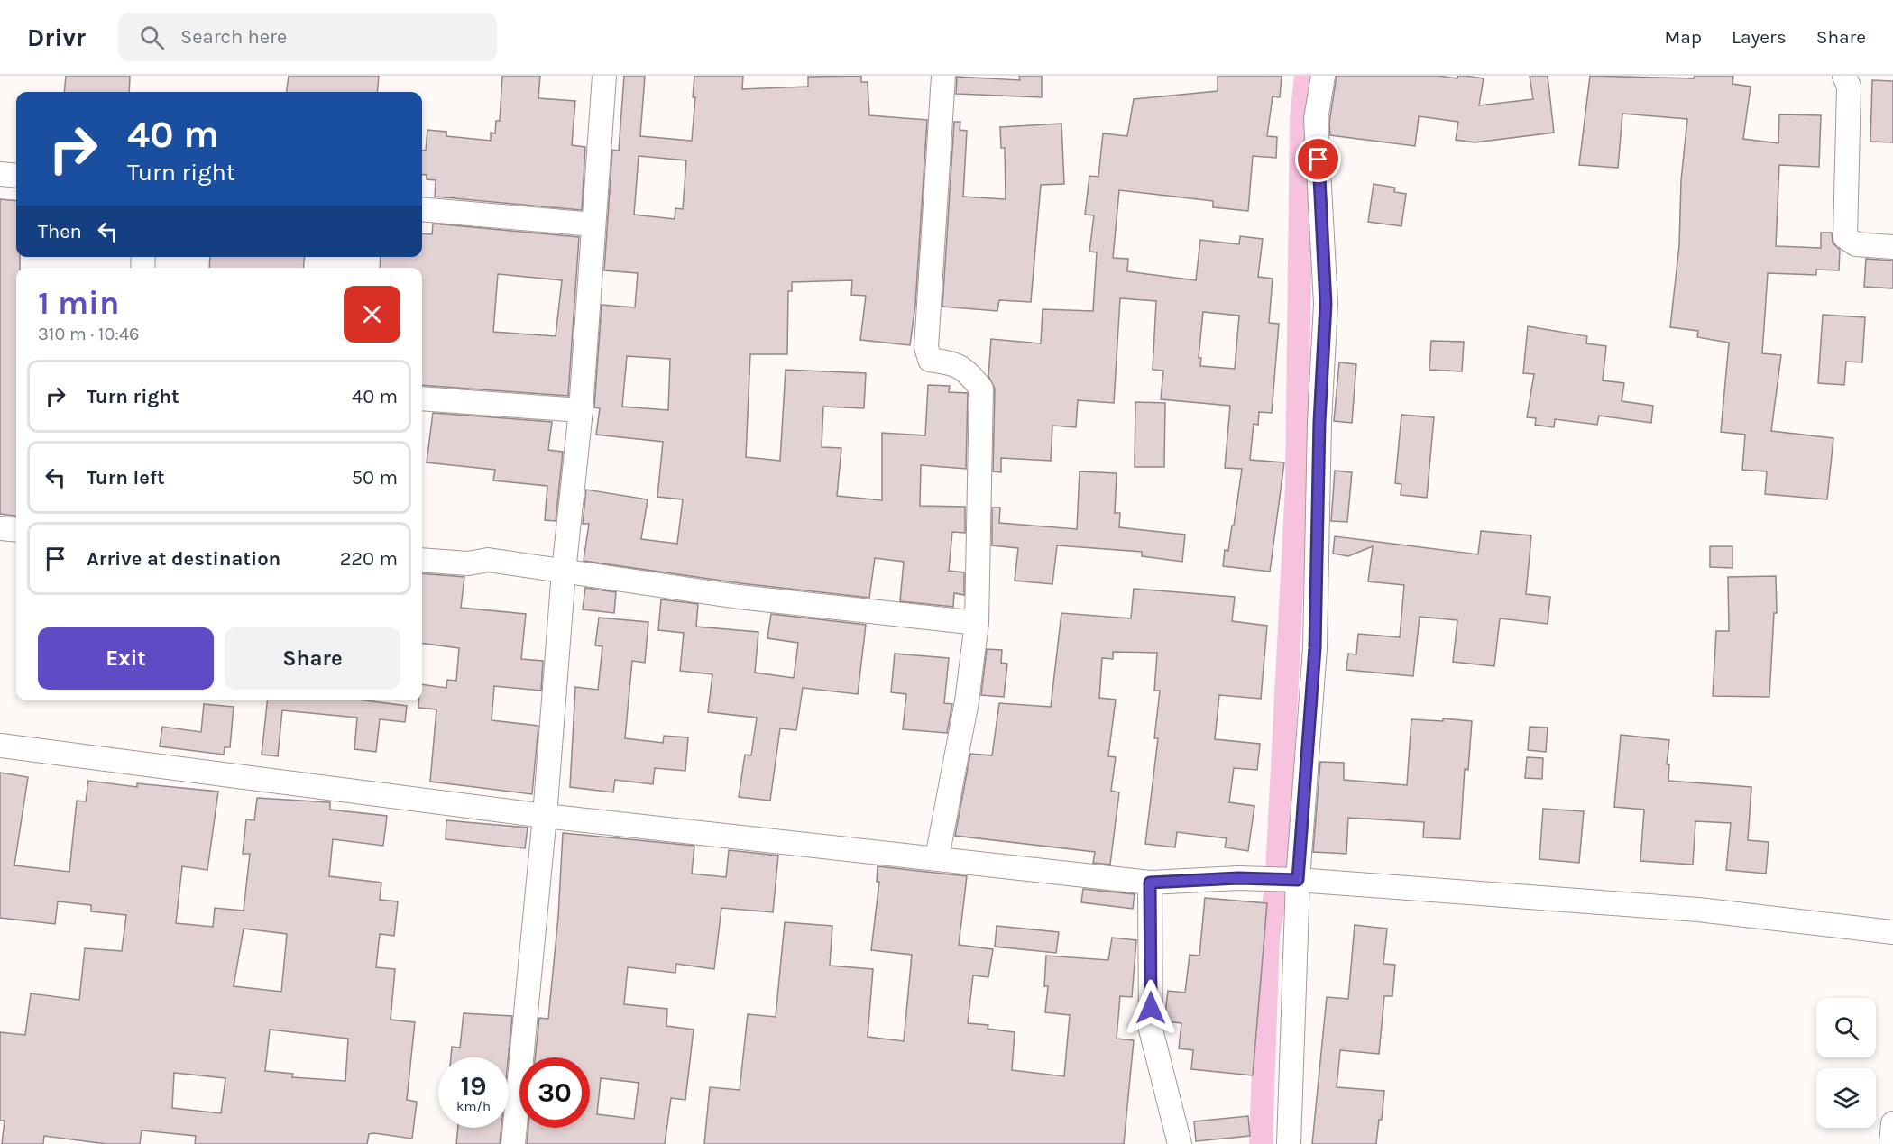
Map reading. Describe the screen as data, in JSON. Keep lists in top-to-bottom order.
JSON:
{
  "page": {
    "header": "Drivr",
    "search": "Search here",
    "nav": ["Map", "Layers", "Share"],
    "turn": ["40 m", "Turn right"],
    "then": "Then",
    "heading": ["1 min", "310 m · 10:46"],
    "list": [
      {
        "name": "Turn right",
        "value": "40 m"
      },
      {
        "name": "Turn left",
        "value": "50 m"
      },
      {
        "name": "Arrive at destination",
        "value": "220 m"
      }
    ],
    "buttons": ["Exit", "Share"],
    "speed": "19 km/h",
    "limit": "30"
  }
}
